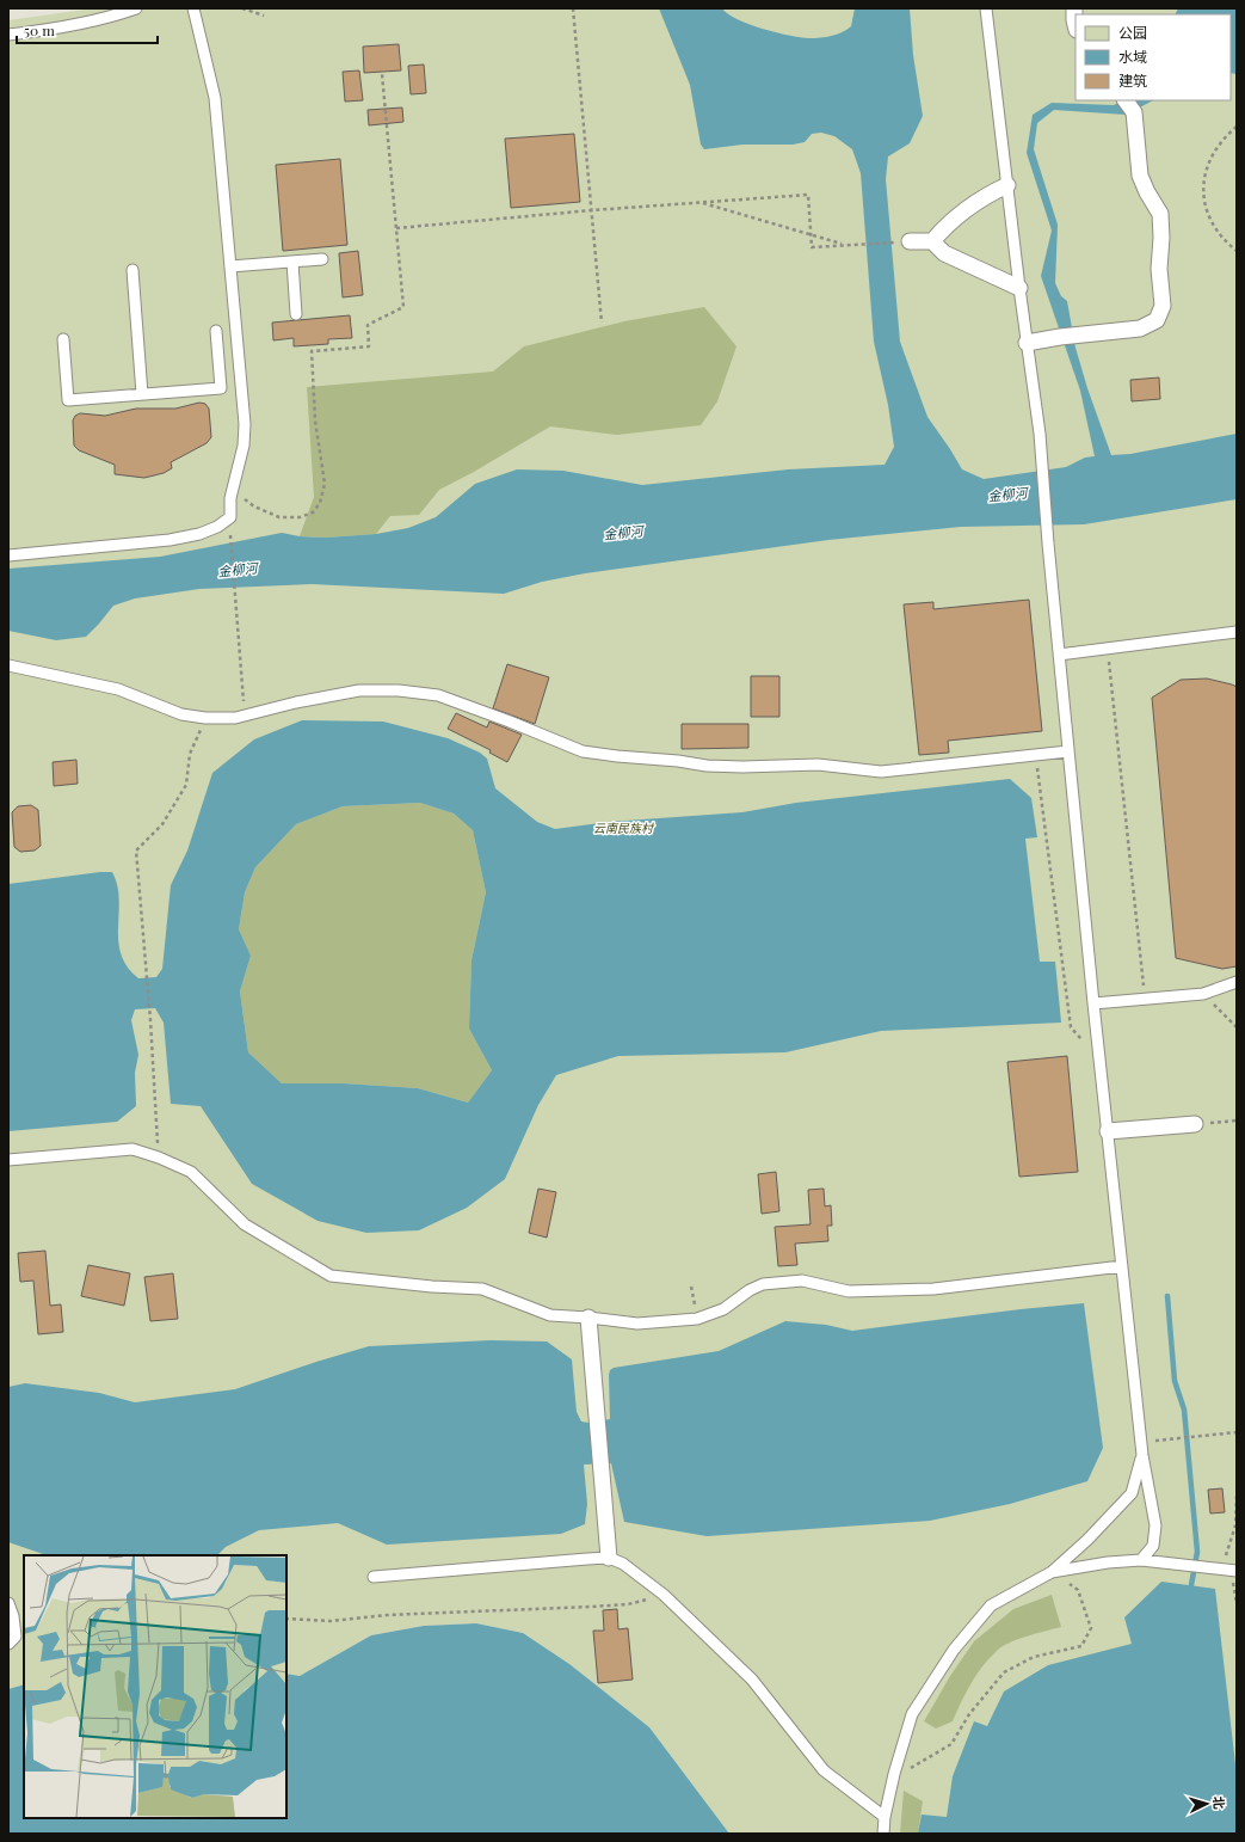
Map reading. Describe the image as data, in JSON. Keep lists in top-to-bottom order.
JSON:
{
  "water": ["金柳河"],
  "parks": ["云南民族村"],
  "legend": ["公园", "水域", "建筑"],
  "scale_bar": "50 m",
  "north": "right"
}
